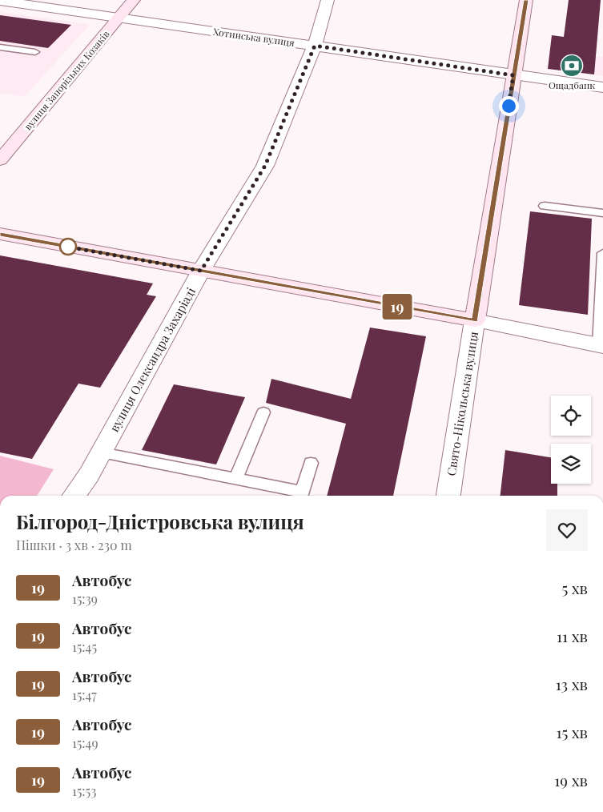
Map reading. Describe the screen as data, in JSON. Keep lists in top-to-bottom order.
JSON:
{
  "streets": {
    "main road": ["вулиця Запорізьких Козаків", "Свято-Нікольська вулиця"],
    "street": ["Хотинська вулиця", "вулиця Олександра Захаріаді"]
  },
  "crossings": [
    ["Хотинська вулиця", "вулиця Запорізьких Козаків"],
    ["Хотинська вулиця", "вулиця Олександра Захаріаді"],
    ["Хотинська вулиця", "Свято-Нікольська вулиця"]
  ],
  "places": {
    "bank": ["Ощадбанк"]
  },
  "lines": ["bus line 19"],
  "page": {
    "on_map": "19",
    "heading": ["Білгород-Дністровська вулиця", "Пішки · 3 хв · 230 m"],
    "list": [
      {
        "mark": "19",
        "name": "Автобус",
        "note": "15:39",
        "value": "5 хв"
      },
      {
        "mark": "19",
        "name": "Автобус",
        "note": "15:45",
        "value": "11 хв"
      },
      {
        "mark": "19",
        "name": "Автобус",
        "note": "15:47",
        "value": "13 хв"
      },
      {
        "mark": "19",
        "name": "Автобус",
        "note": "15:49",
        "value": "15 хв"
      },
      {
        "mark": "19",
        "name": "Автобус",
        "note": "15:53",
        "value": "19 хв"
      }
    ]
  }
}
